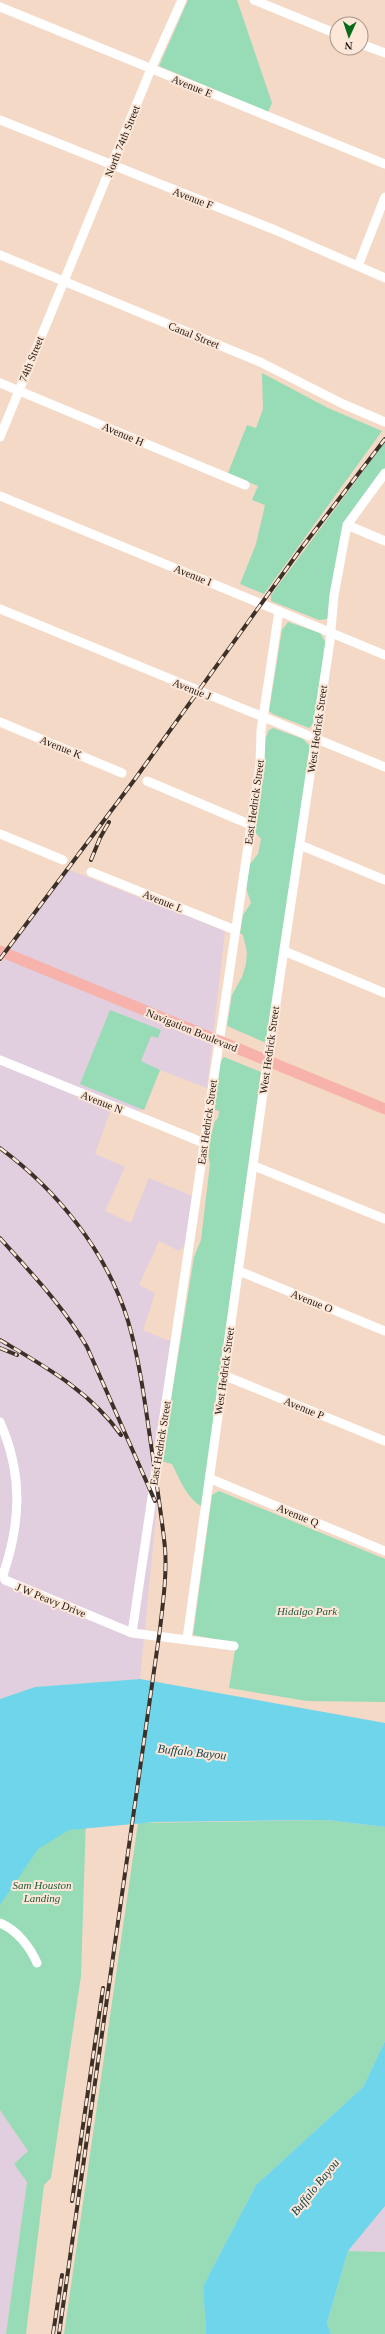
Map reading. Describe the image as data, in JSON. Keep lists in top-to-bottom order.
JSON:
{
  "streets": {
    "main road": ["Navigation Boulevard"],
    "street": [
      "Avenue E",
      "North 74th Street",
      "Avenue F",
      "Canal Street",
      "74th Street",
      "Avenue H",
      "Avenue I",
      "Avenue J",
      "West Hedrick Street",
      "Avenue K",
      "East Hedrick Street",
      "Avenue L",
      "Avenue N",
      "Avenue O",
      "Avenue P",
      "Avenue Q",
      "J W Peavy Drive"
    ]
  },
  "crossings": [
    ["Avenue E", "North 74th Street"],
    ["North 74th Street", "Avenue F"],
    ["North 74th Street", "Canal Street"],
    ["North 74th Street", "74th Street"],
    ["Canal Street", "74th Street"],
    ["74th Street", "Avenue H"],
    ["Avenue I", "West Hedrick Street"],
    ["Avenue I", "East Hedrick Street"],
    ["Avenue J", "West Hedrick Street"],
    ["Avenue J", "East Hedrick Street"],
    ["West Hedrick Street", "Navigation Boulevard"],
    ["West Hedrick Street", "Avenue O"],
    ["West Hedrick Street", "Avenue P"],
    ["West Hedrick Street", "Avenue Q"],
    ["West Hedrick Street", "J W Peavy Drive"],
    ["East Hedrick Street", "Avenue L"],
    ["East Hedrick Street", "Navigation Boulevard"],
    ["East Hedrick Street", "Avenue N"],
    ["East Hedrick Street", "J W Peavy Drive"]
  ],
  "water": ["Buffalo Bayou"],
  "parks": ["Hidalgo Park", "Sam Houston Landing"],
  "north": "bottom"
}
